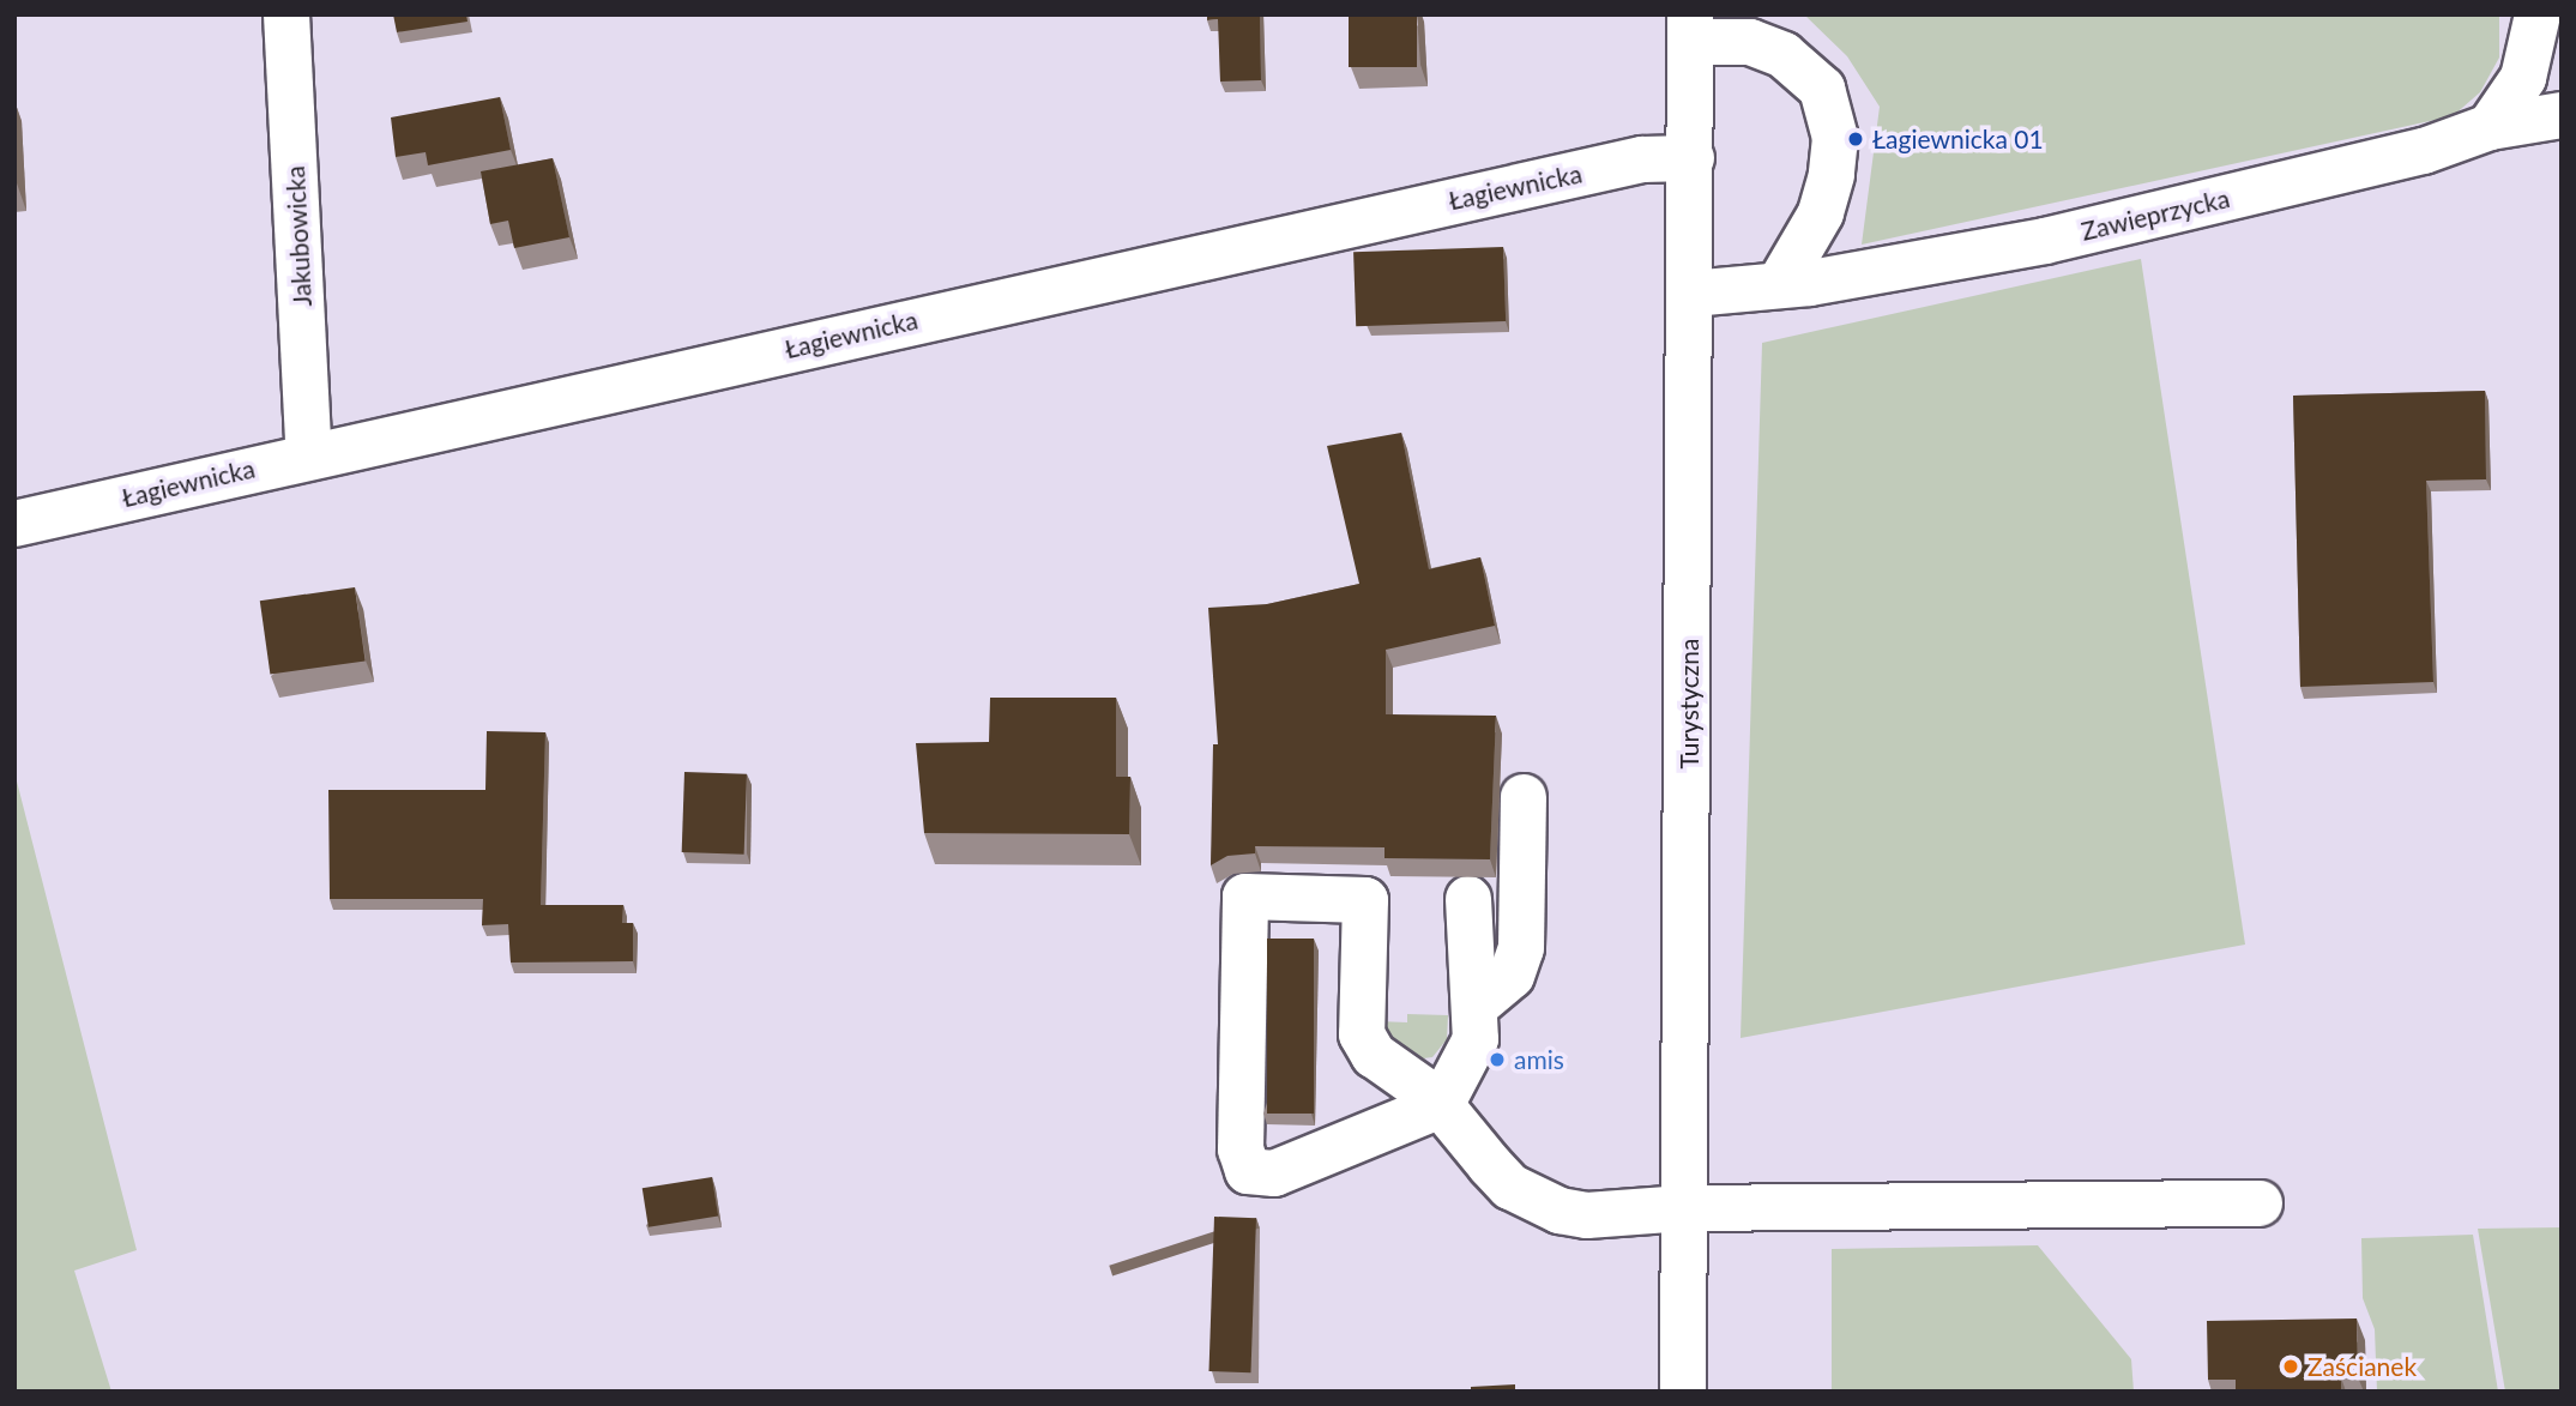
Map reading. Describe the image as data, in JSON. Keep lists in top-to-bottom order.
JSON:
{
  "streets": {
    "street": [
      "Łagiewnicka",
      "Zawieprzycka",
      "Jakubowicka",
      "Turystyczna"
    ]
  },
  "crossings": [
    ["Łagiewnicka", "Jakubowicka"],
    ["Łagiewnicka", "Turystyczna"],
    ["Zawieprzycka", "Turystyczna"]
  ],
  "places": ["Łagiewnicka 01", "amis", "Zaścianek"]
}
